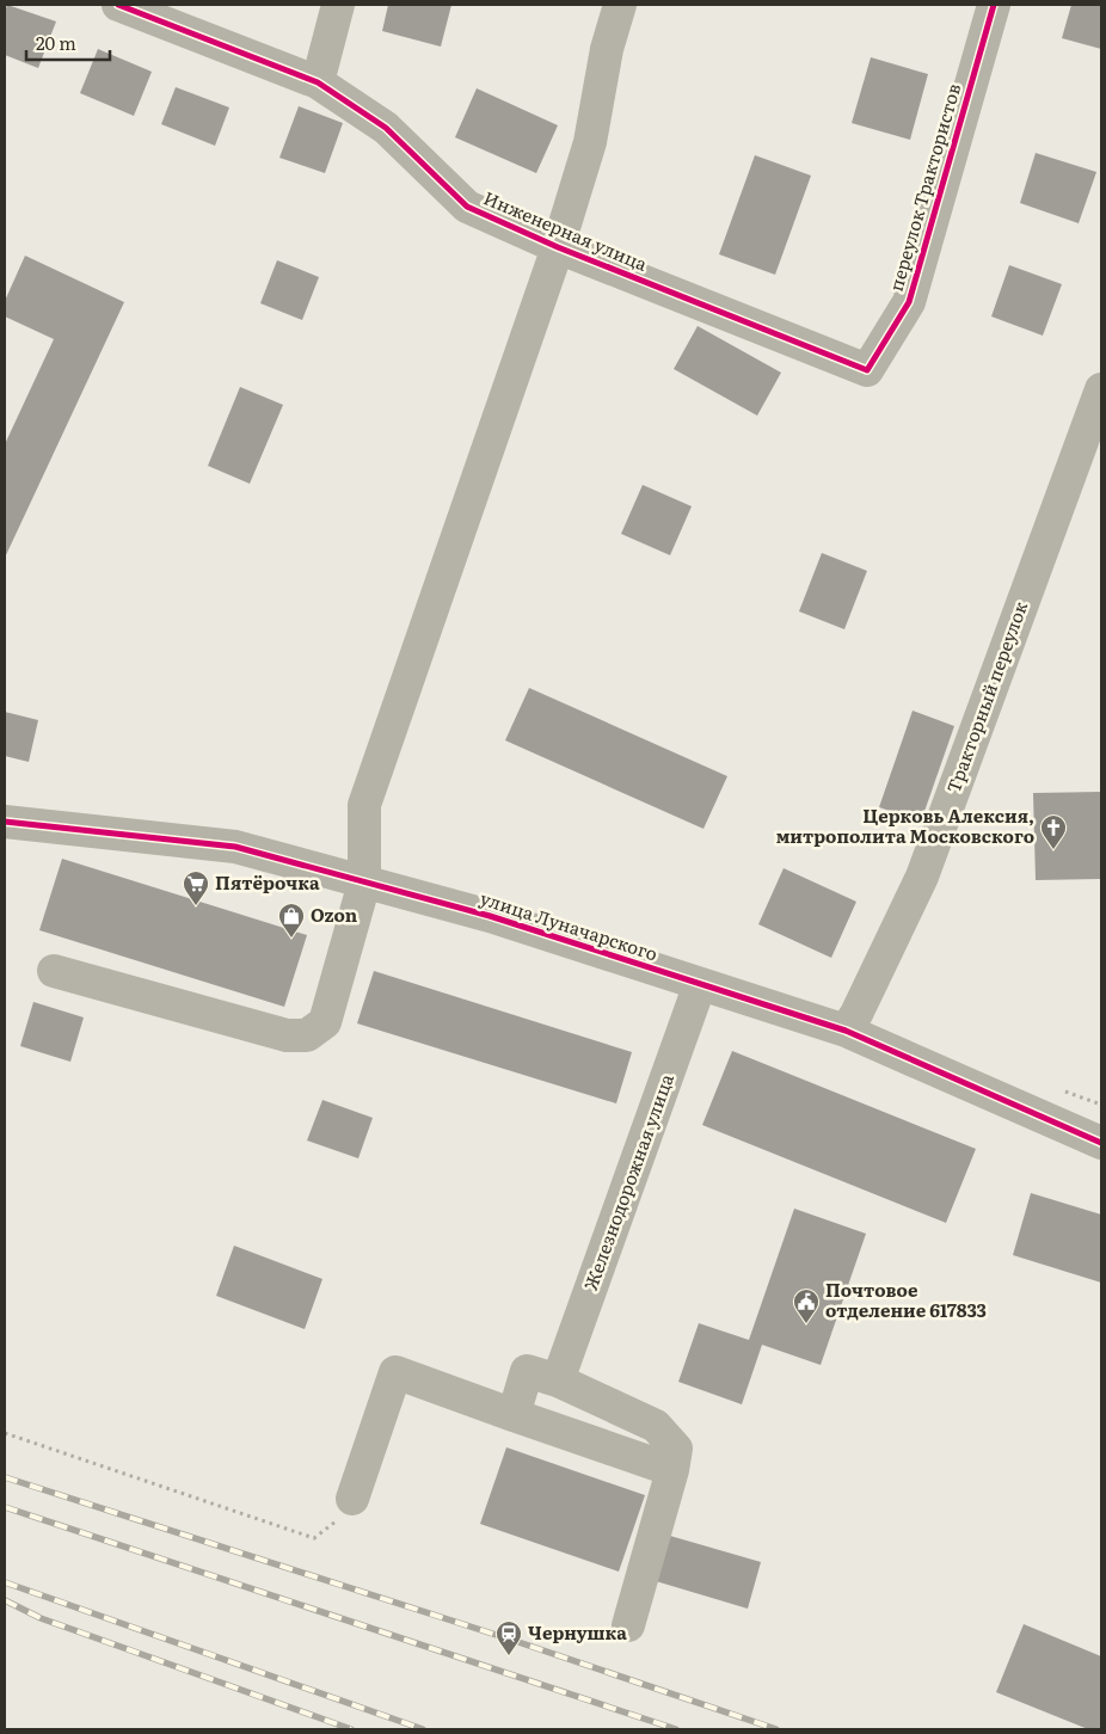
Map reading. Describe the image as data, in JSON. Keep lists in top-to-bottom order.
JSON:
{
  "streets": {
    "street": [
      "переулок Трактористов",
      "Инженерная улица",
      "Тракторный переулок",
      "улица Луначарского",
      "Железнодорожная улица"
    ]
  },
  "crossings": [
    ["переулок Трактористов", "Инженерная улица"],
    ["Тракторный переулок", "улица Луначарского"],
    ["улица Луначарского", "Железнодорожная улица"]
  ],
  "places": {
    "church": ["Церковь Алексия, митрополита Московского"],
    "supermarket": ["Пятёрочка"],
    "shop": ["Ozon"],
    "public building": ["Почтовое отделение 617833"],
    "station": ["Чернушка"]
  },
  "scale_bar": "20 m"
}
